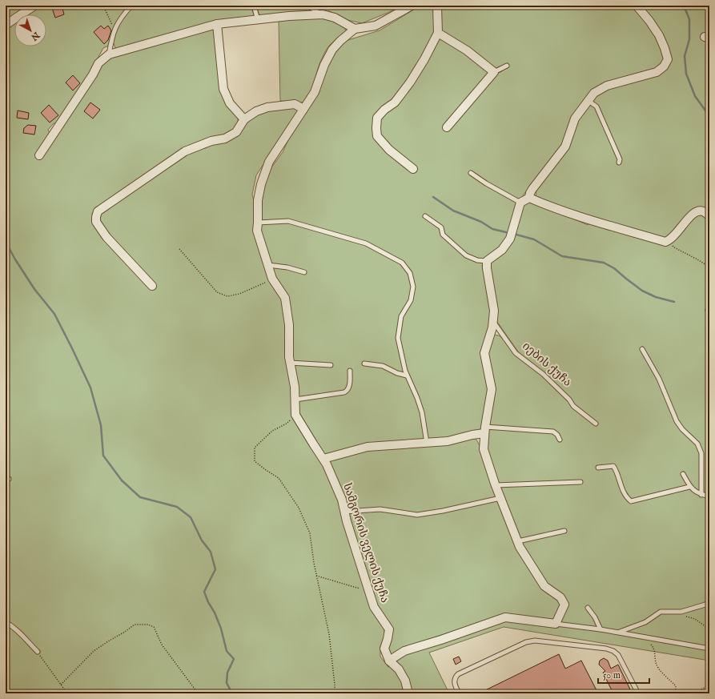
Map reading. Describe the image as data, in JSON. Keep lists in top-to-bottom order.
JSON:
{
  "streets": {
    "street": ["სამგორის ველის ქუჩა"],
    "lane": ["იების ქუჩა"]
  },
  "scale_bar": "50 m",
  "north": "bottom right"
}
